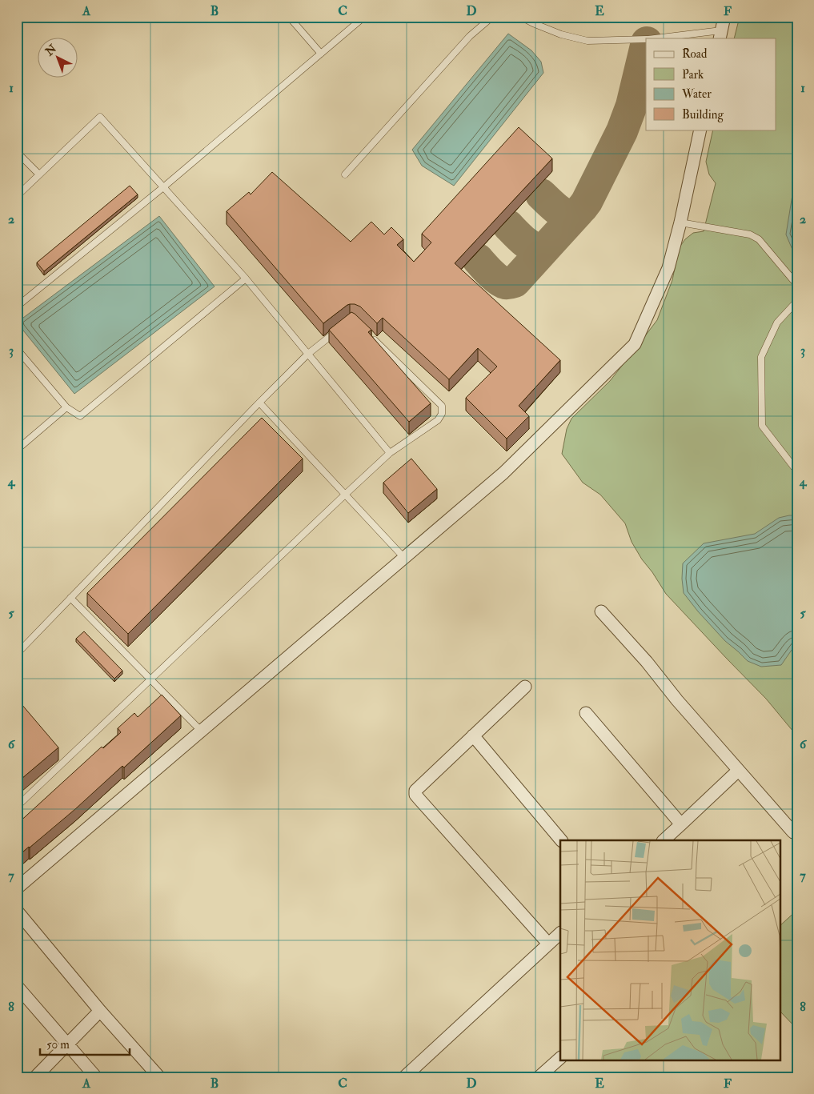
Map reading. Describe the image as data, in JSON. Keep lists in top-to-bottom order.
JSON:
{
  "legend": [
    "Road",
    "Park",
    "Water",
    "Building"
  ],
  "scale_bar": "50 m",
  "north": "top left",
  "grid": {
    "columns": [
      "A",
      "B",
      "C",
      "D",
      "E",
      "F"
    ],
    "rows": [
      "1",
      "2",
      "3",
      "4",
      "5",
      "6",
      "7",
      "8"
    ]
  }
}
